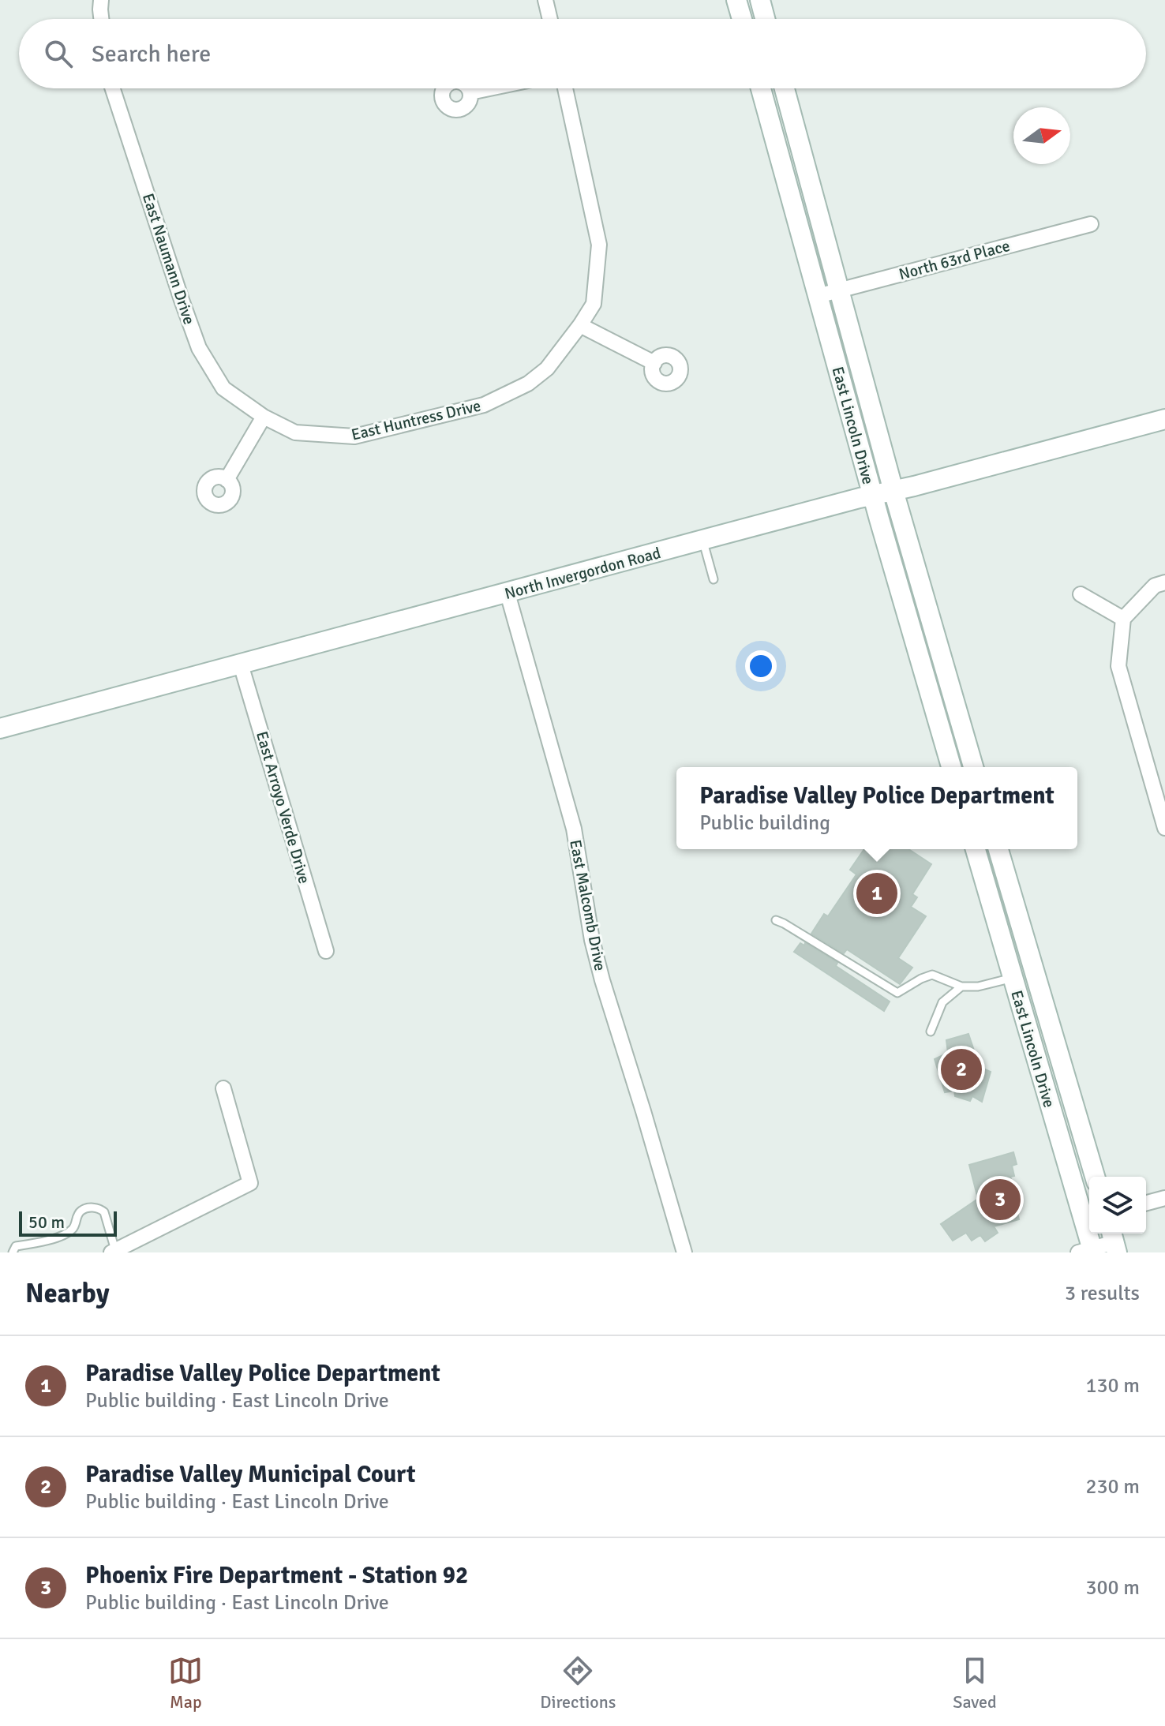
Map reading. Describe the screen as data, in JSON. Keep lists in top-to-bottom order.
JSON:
{
  "streets": {
    "main road": ["East Lincoln Drive", "North Invergordon Road"],
    "street": [
      "East Naumann Drive",
      "North 63rd Place",
      "East Huntress Drive",
      "East Arroyo Verde Drive",
      "East Malcomb Drive"
    ]
  },
  "crossings": [
    ["East Naumann Drive", "East Huntress Drive"],
    ["North 63rd Place", "East Lincoln Drive"],
    ["East Lincoln Drive", "North Invergordon Road"],
    ["North Invergordon Road", "East Arroyo Verde Drive"],
    ["North Invergordon Road", "East Malcomb Drive"]
  ],
  "scale_bar": "50 m",
  "north": "right",
  "page": {
    "search": "Search here",
    "popup": ["Paradise Valley Police Department", "Public building"],
    "pins": ["1", "2", "3"],
    "scale": "50 m",
    "heading": ["Nearby", "3 results"],
    "list": [
      {
        "mark": "1",
        "name": "Paradise Valley Police Department",
        "note": "Public building · East Lincoln Drive",
        "value": "130 m"
      },
      {
        "mark": "2",
        "name": "Paradise Valley Municipal Court",
        "note": "Public building · East Lincoln Drive",
        "value": "230 m"
      },
      {
        "mark": "3",
        "name": "Phoenix Fire Department - Station 92",
        "note": "Public building · East Lincoln Drive",
        "value": "300 m"
      }
    ],
    "nav": ["Map", "Directions", "Saved"]
  }
}
